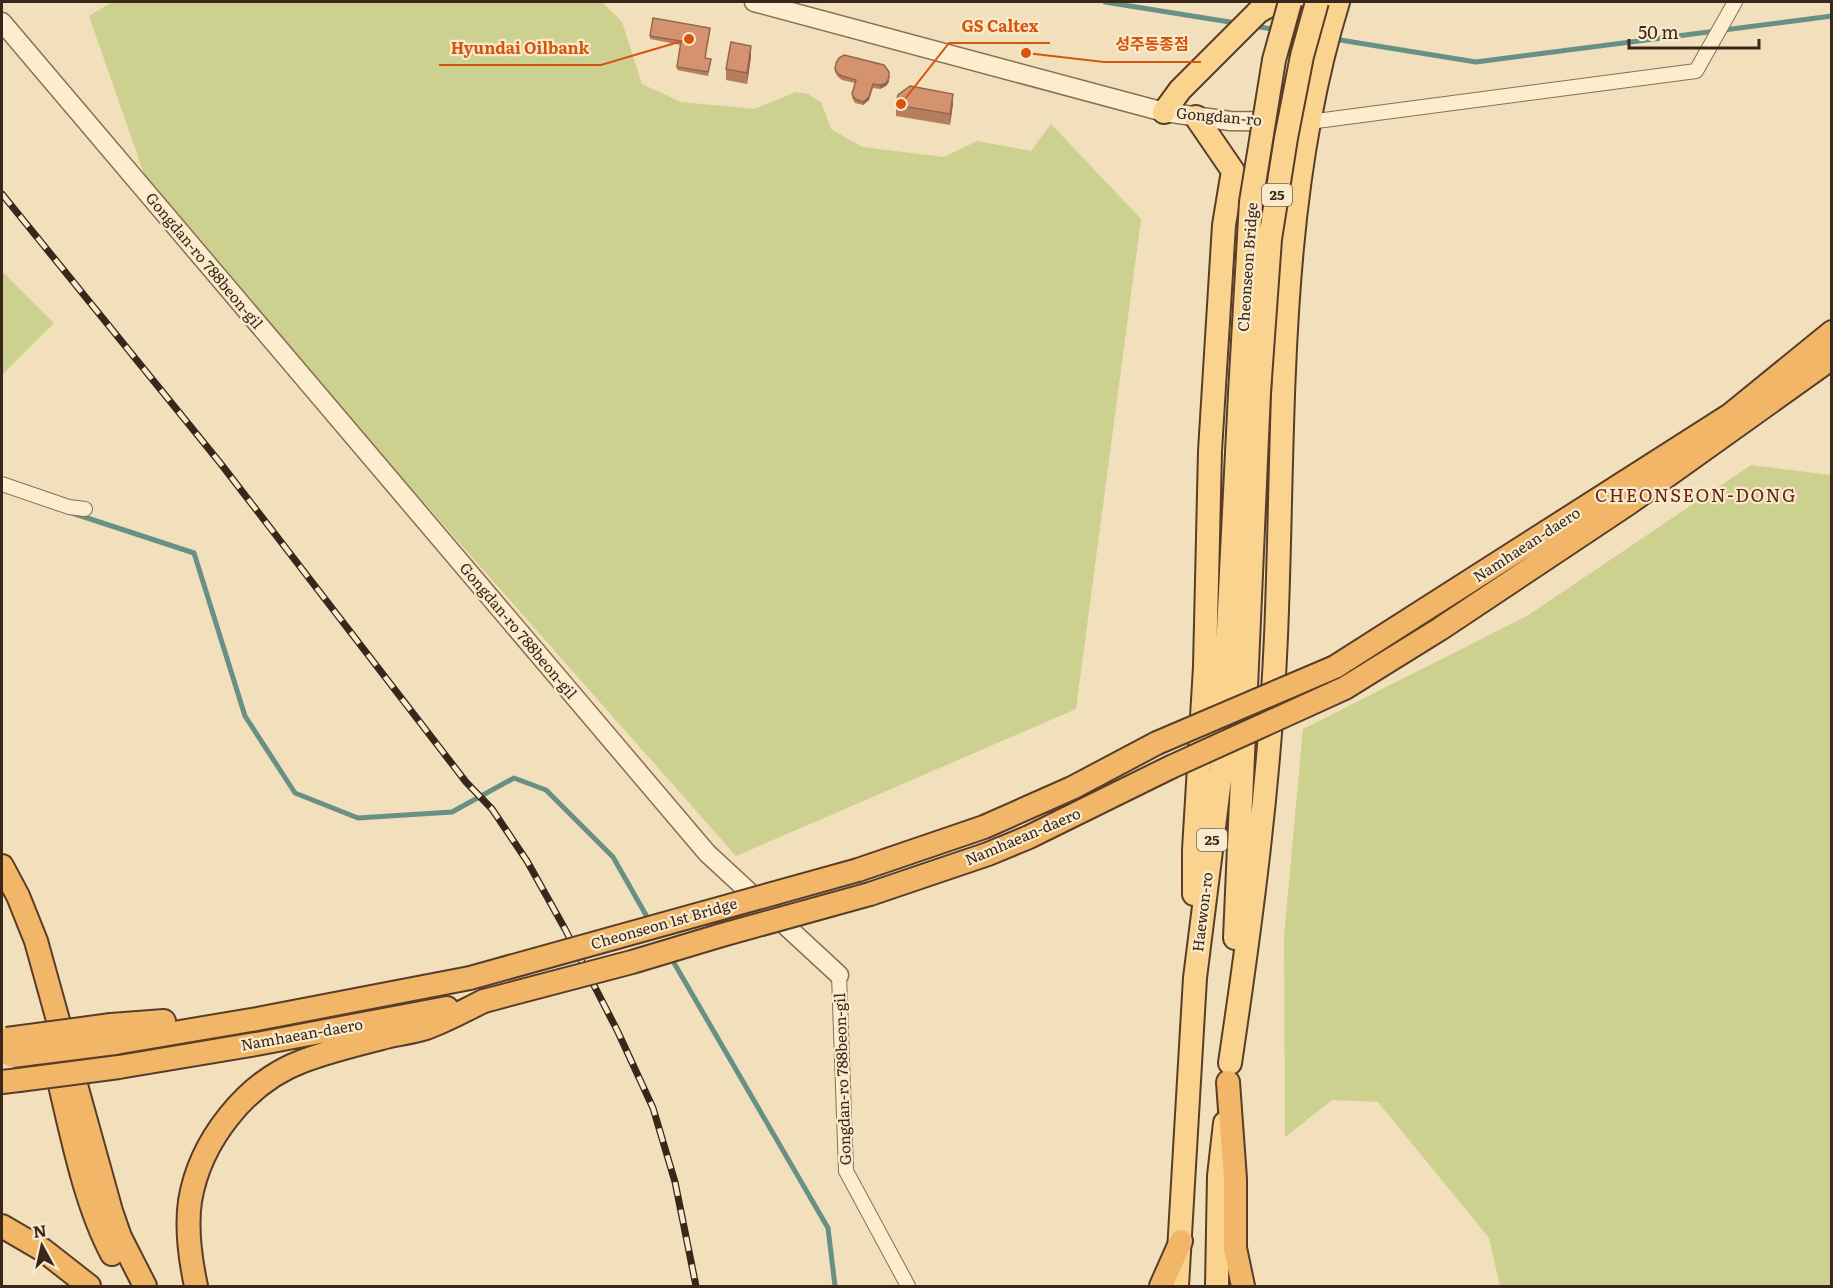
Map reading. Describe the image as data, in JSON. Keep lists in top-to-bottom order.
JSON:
{
  "streets": {
    "highway": ["Namhaean-daero", "Cheonseon 1st Bridge"],
    "main road": ["25", "Cheonseon Bridge", "Haewon-ro"],
    "street": ["Gongdan-ro", "Gongdan-ro 788beon-gil"]
  },
  "crossings": [
    ["Cheonseon Bridge", "Haewon-ro"],
    ["Namhaean-daero", "Cheonseon 1st Bridge"]
  ],
  "districts": ["CHEONSEON-DONG"],
  "places": ["Hyundai Oilbank", "성주동종점", "GS Caltex"],
  "scale_bar": "50 m",
  "north": "top"
}
